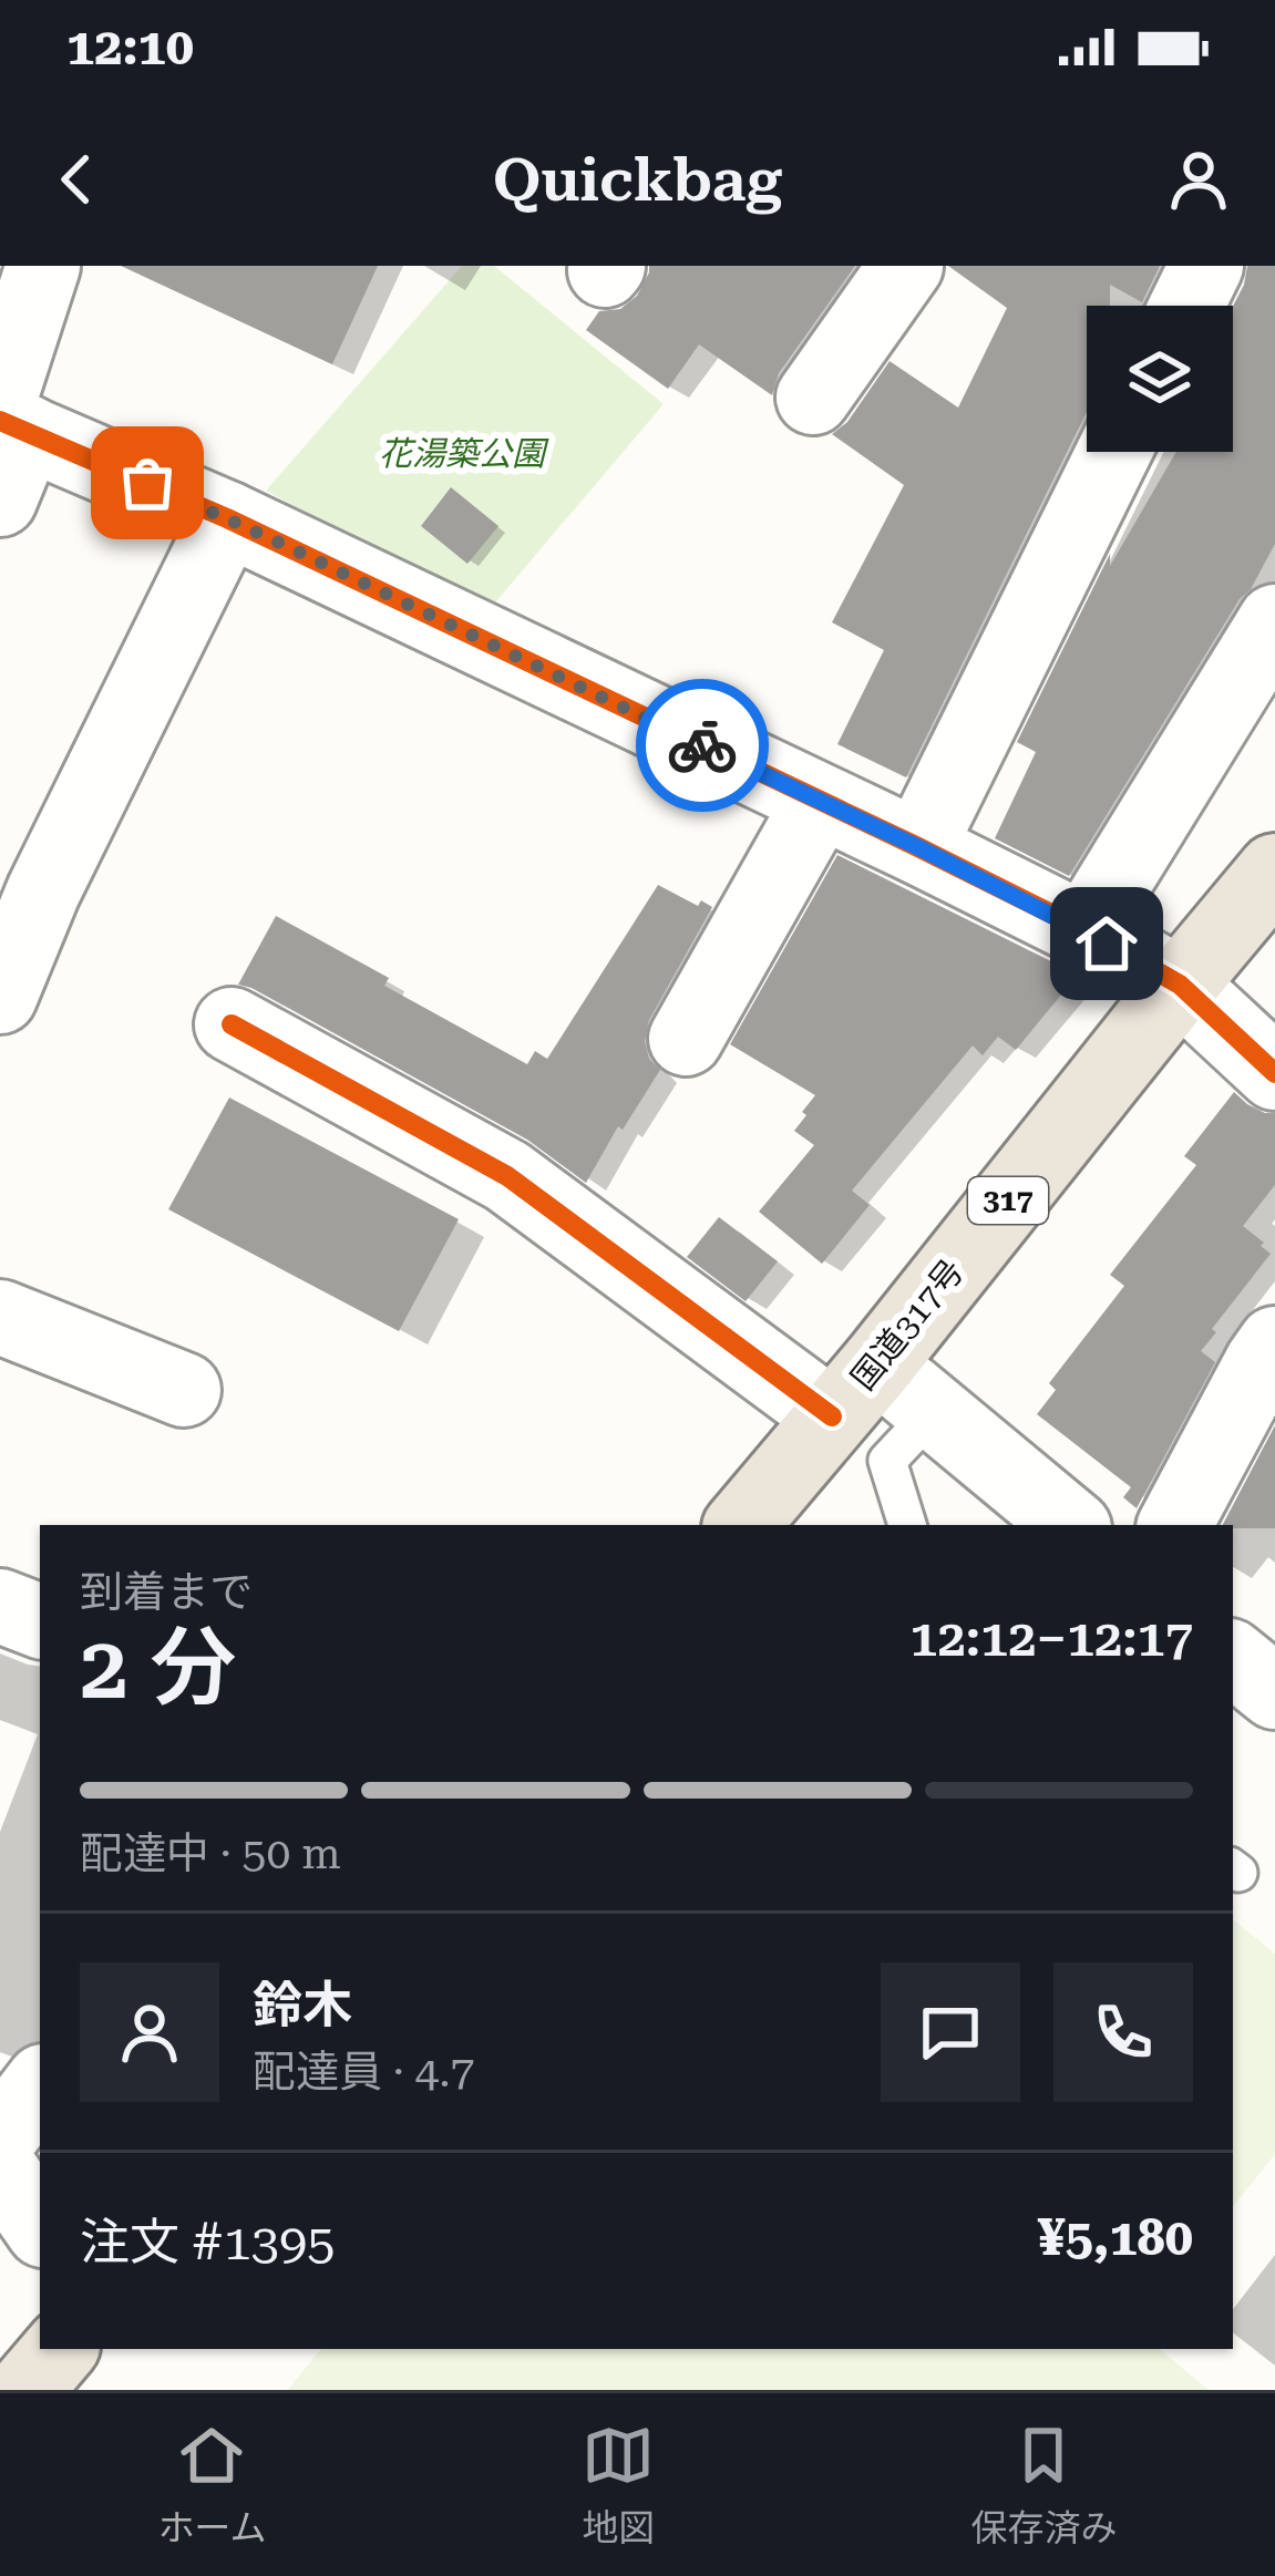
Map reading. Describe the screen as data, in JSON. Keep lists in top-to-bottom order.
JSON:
{
  "streets": {
    "highway": ["317", "国道317号"]
  },
  "parks": ["花湯築公園"],
  "page": {
    "status": "12:10",
    "header": "Quickbag",
    "heading": ["2 分", "到着まで", "12:12–12:17"],
    "panel": [
      "鈴木",
      "配達員 · 4.7",
      "注文 #1395",
      "¥5,180"
    ],
    "bar": "配達中 · 50 m",
    "tabs": ["ホーム", "地図", "保存済み"]
  }
}
